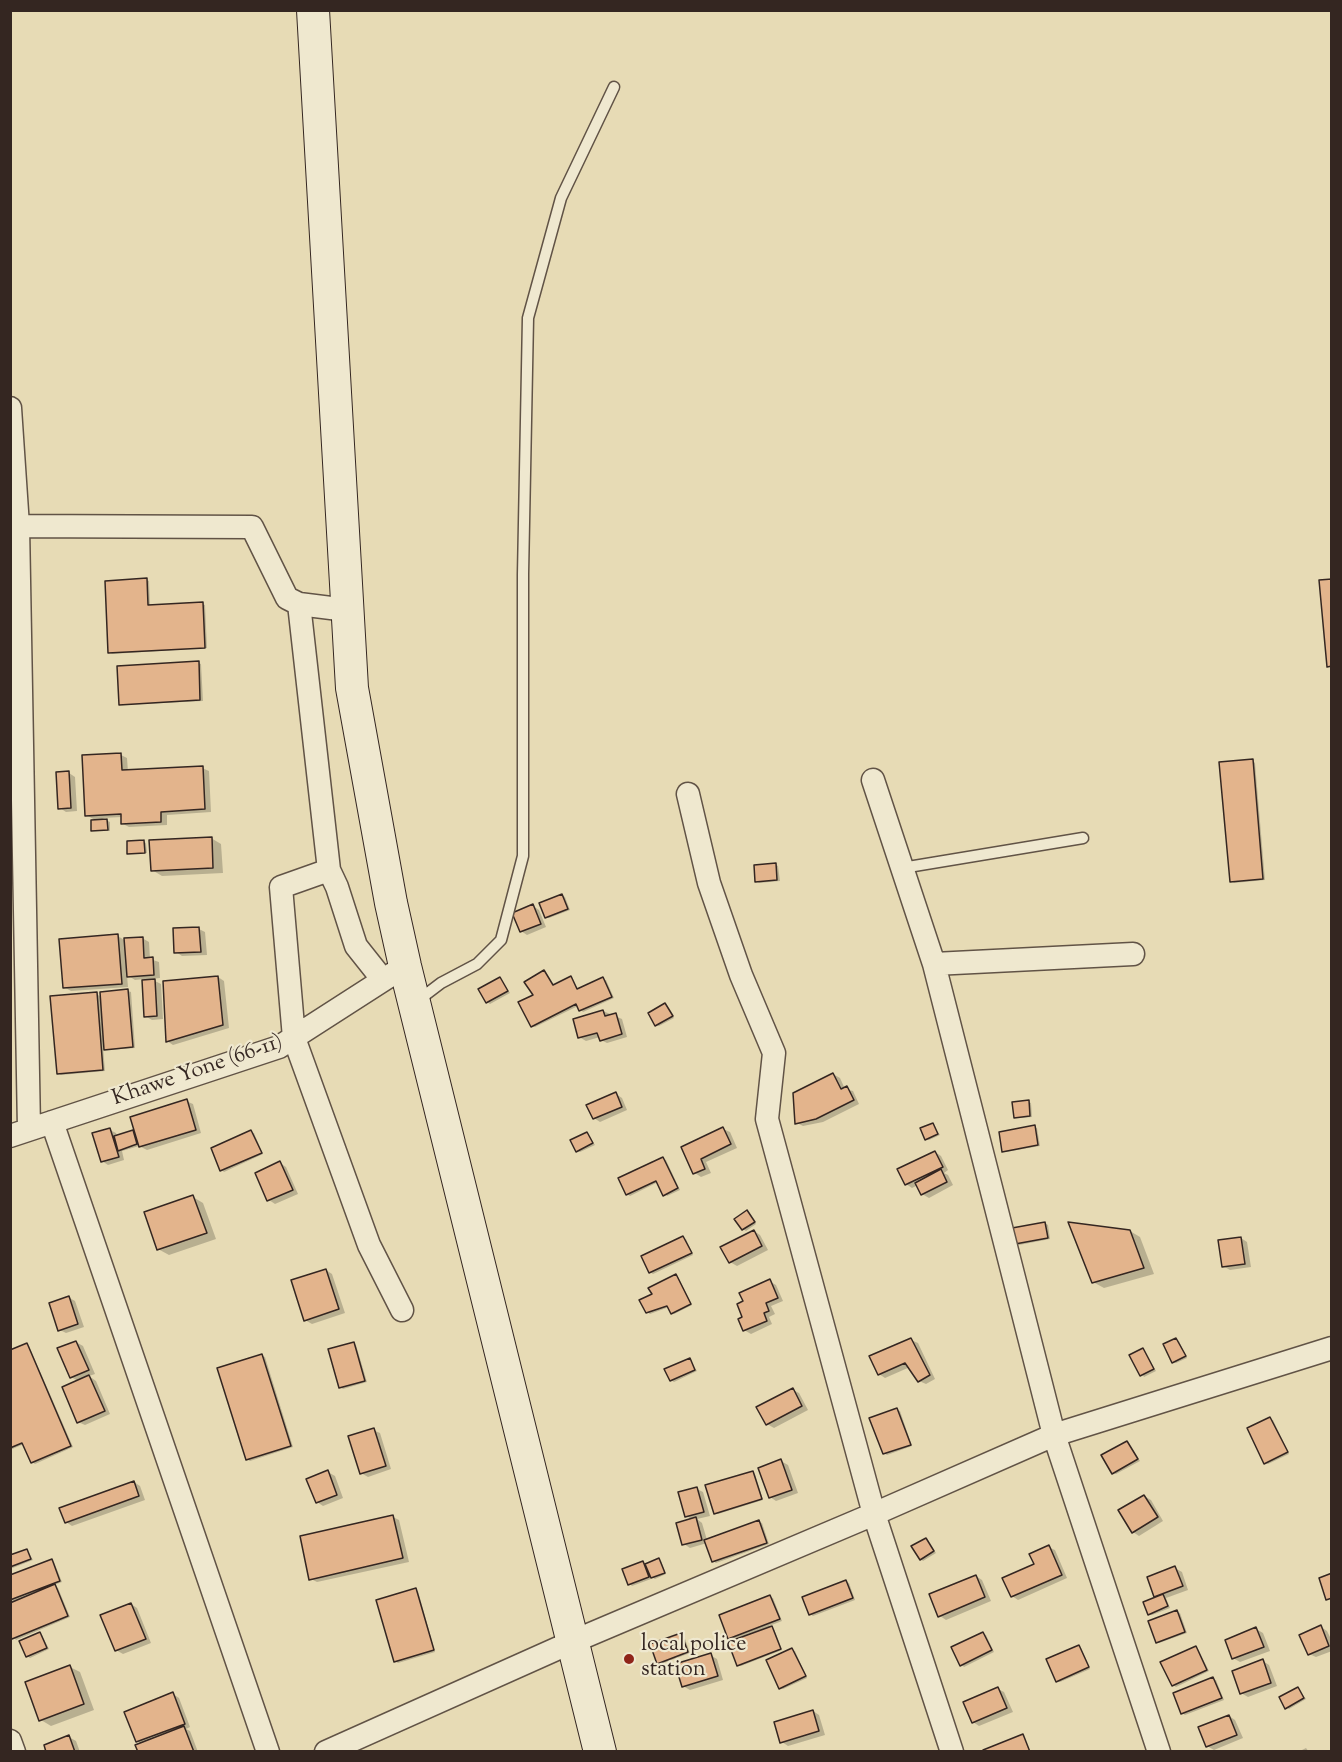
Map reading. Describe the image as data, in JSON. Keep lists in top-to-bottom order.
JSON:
{
  "streets": {
    "street": ["Khawe Yone (66-11)"]
  },
  "places": ["local police station"]
}
